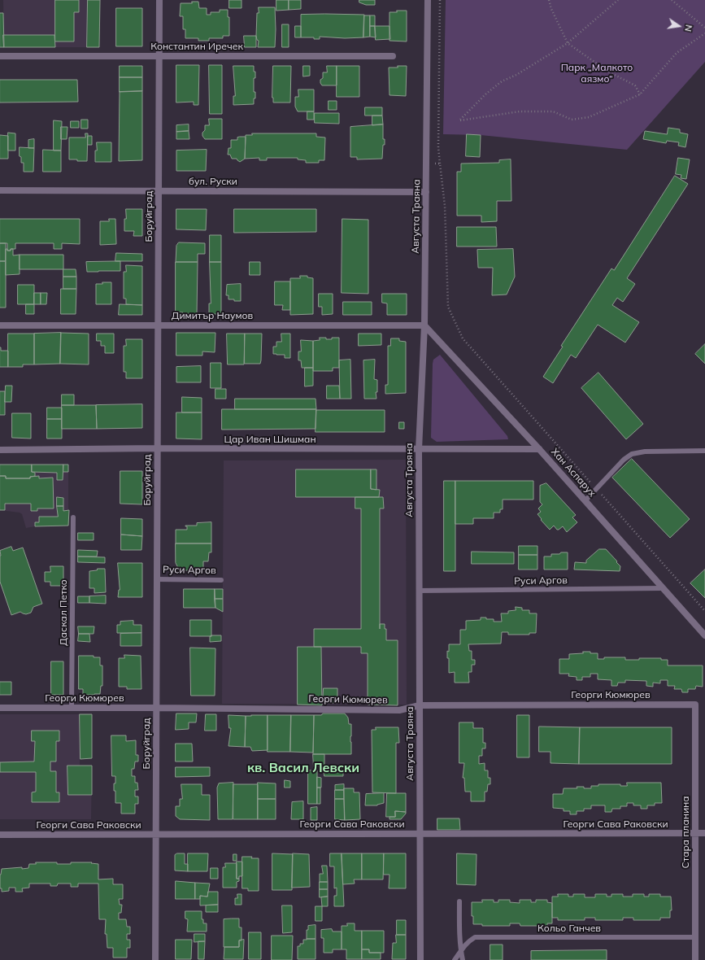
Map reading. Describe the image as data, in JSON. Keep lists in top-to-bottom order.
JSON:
{
  "streets": {
    "street": [
      "Константин Иречек",
      "бул. Руски",
      "Боруйград",
      "Августа Траяна",
      "Димитър Наумов",
      "Цар Иван Шишман",
      "Хан Аспарух",
      "Георги Кюмюрев",
      "Георги Сава Раковски",
      "Стара планина"
    ],
    "lane": ["Руси Аргов", "Даскал Петко", "Кольо Ганчев"]
  },
  "crossings": [
    ["Константин Иречек", "Боруйград"],
    ["бул. Руски", "Боруйград"],
    ["бул. Руски", "Августа Траяна"],
    ["Боруйград", "Димитър Наумов"],
    ["Боруйград", "Цар Иван Шишман"],
    ["Боруйград", "Руси Аргов"],
    ["Боруйград", "Георги Кюмюрев"],
    ["Боруйград", "Георги Сава Раковски"],
    ["Августа Траяна", "Димитър Наумов"],
    ["Августа Траяна", "Цар Иван Шишман"],
    ["Августа Траяна", "Хан Аспарух"],
    ["Августа Траяна", "Руси Аргов"],
    ["Августа Траяна", "Георги Кюмюрев"],
    ["Августа Траяна", "Георги Сава Раковски"],
    ["Димитър Наумов", "Хан Аспарух"],
    ["Цар Иван Шишман", "Хан Аспарух"],
    ["Хан Аспарух", "Руси Аргов"],
    ["Даскал Петко", "Георги Кюмюрев"],
    ["Георги Кюмюрев", "Стара планина"],
    ["Георги Сава Раковски", "Стара планина"],
    ["Стара планина", "Кольо Ганчев"]
  ],
  "districts": ["кв. Васил Левски"],
  "parks": ["Парк „Малкото аязмо“"],
  "north": "right"
}
